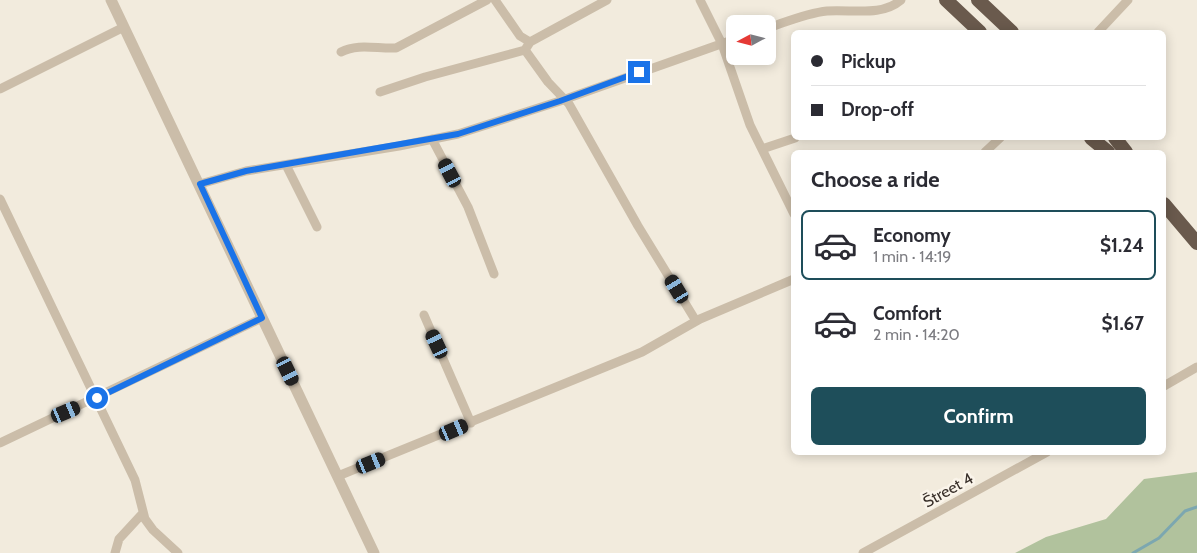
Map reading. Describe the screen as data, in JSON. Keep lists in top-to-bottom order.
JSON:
{
  "streets": {
    "street": ["S̄treet 4"]
  },
  "north": "left",
  "page": {
    "banner": ["Pickup", "Drop-off"],
    "heading": "Choose a ride",
    "list": [
      {
        "name": "Economy",
        "note": "1 min · 14:19",
        "value": "$1.24"
      },
      {
        "name": "Comfort",
        "note": "2 min · 14:20",
        "value": "$1.67"
      }
    ],
    "buttons": "Confirm"
  }
}
